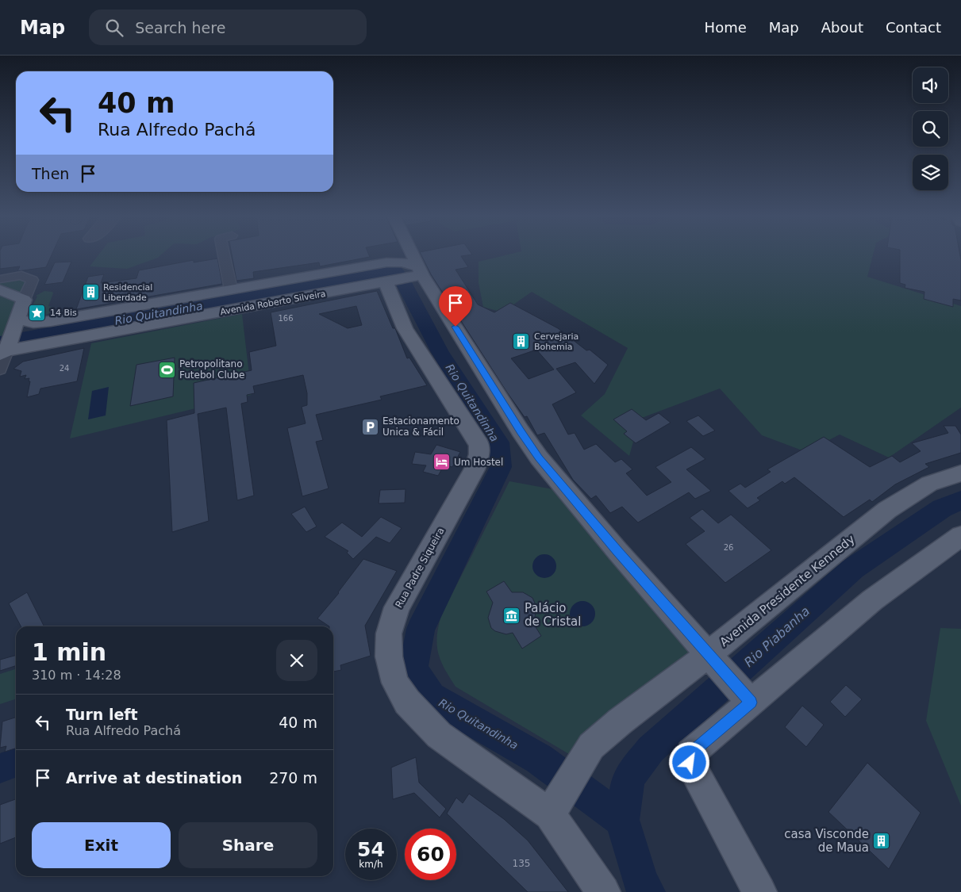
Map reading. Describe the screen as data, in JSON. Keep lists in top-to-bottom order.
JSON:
{
  "streets": {
    "main road": ["Avenida Roberto Silveira", "Rua Padre Siqueira", "Avenida Presidente Kennedy"]
  },
  "crossings": [
    ["Avenida Roberto Silveira", "Rua Padre Siqueira"],
    ["Rua Padre Siqueira", "Avenida Presidente Kennedy"]
  ],
  "water": ["Rio Quitandinha", "Rio Piabanha"],
  "places": {
    "building": ["Residencial Liberdade", "Cervejaria Bohemia", "casa Visconde de Maua"],
    "place": ["14 Bis"],
    "sports": ["Petropolitano Futebol Clube"],
    "parking": ["Estacionamento Unica & Fácil"],
    "hotel": ["Um Hostel"],
    "museum": ["Palácio de Cristal"]
  },
  "house_numbers": [
    "166",
    "24",
    "26",
    "135"
  ],
  "page": {
    "header": "Map",
    "search": "Search here",
    "nav": [
      "Home",
      "Map",
      "About",
      "Contact"
    ],
    "turn": ["40 m", "Rua Alfredo Pachá"],
    "then": "Then",
    "heading": ["1 min", "310 m · 14:28"],
    "list": [
      {
        "name": "Turn left",
        "note": "Rua Alfredo Pachá",
        "value": "40 m"
      },
      {
        "name": "Arrive at destination",
        "value": "270 m"
      }
    ],
    "buttons": ["Exit", "Share"],
    "speed": "54 km/h",
    "limit": "60"
  }
}
